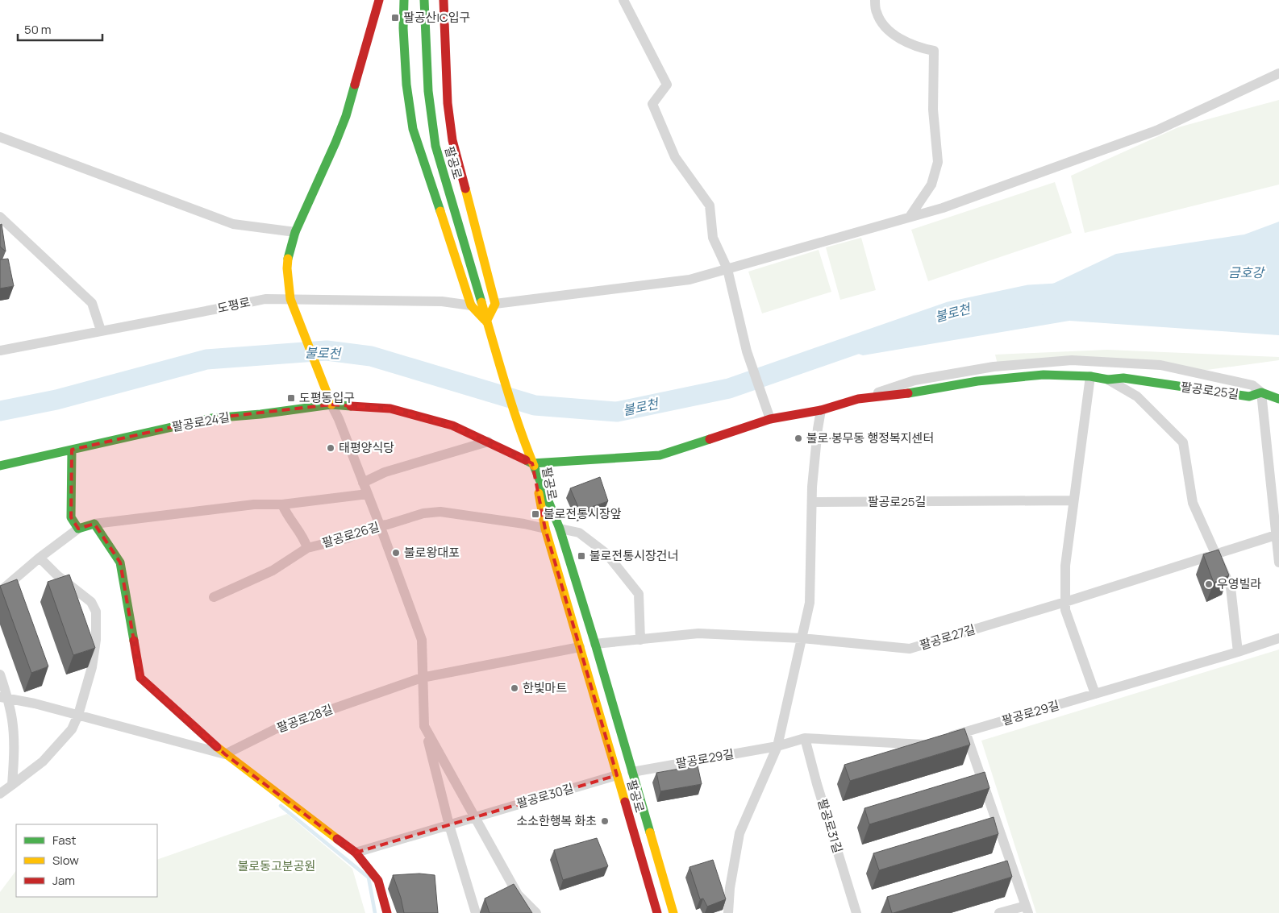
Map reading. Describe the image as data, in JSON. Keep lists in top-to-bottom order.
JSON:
{
  "streets": {
    "main road": ["팔공로", "팔공로25길", "팔공로24길"],
    "street": [
      "도평로",
      "팔공로26길",
      "팔공로27길",
      "팔공로29길",
      "팔공로28길",
      "팔공로30길",
      "팔공로31길"
    ]
  },
  "crossings": [
    ["팔공로", "팔공로25길"],
    ["팔공로", "팔공로24길"],
    ["팔공로", "팔공로26길"],
    ["팔공로", "팔공로27길"],
    ["팔공로", "팔공로29길"],
    ["팔공로", "팔공로28길"],
    ["팔공로", "팔공로30길"],
    ["팔공로25길", "팔공로24길"],
    ["팔공로29길", "팔공로31길"]
  ],
  "water": ["금호강", "불로천"],
  "parks": ["불로동고분공원"],
  "places": {
    "transit": [
      "팔공산IC입구",
      "도평동입구",
      "불로전통시장앞",
      "불로전통시장건너"
    ],
    "other": [
      "불로·봉무동 행정복지센터",
      "태평양식당",
      "불로왕대포",
      "우영빌라",
      "한빛마트",
      "소소한행복 화초"
    ]
  },
  "legend": ["Fast", "Slow", "Jam"],
  "scale_bar": "50 m"
}
